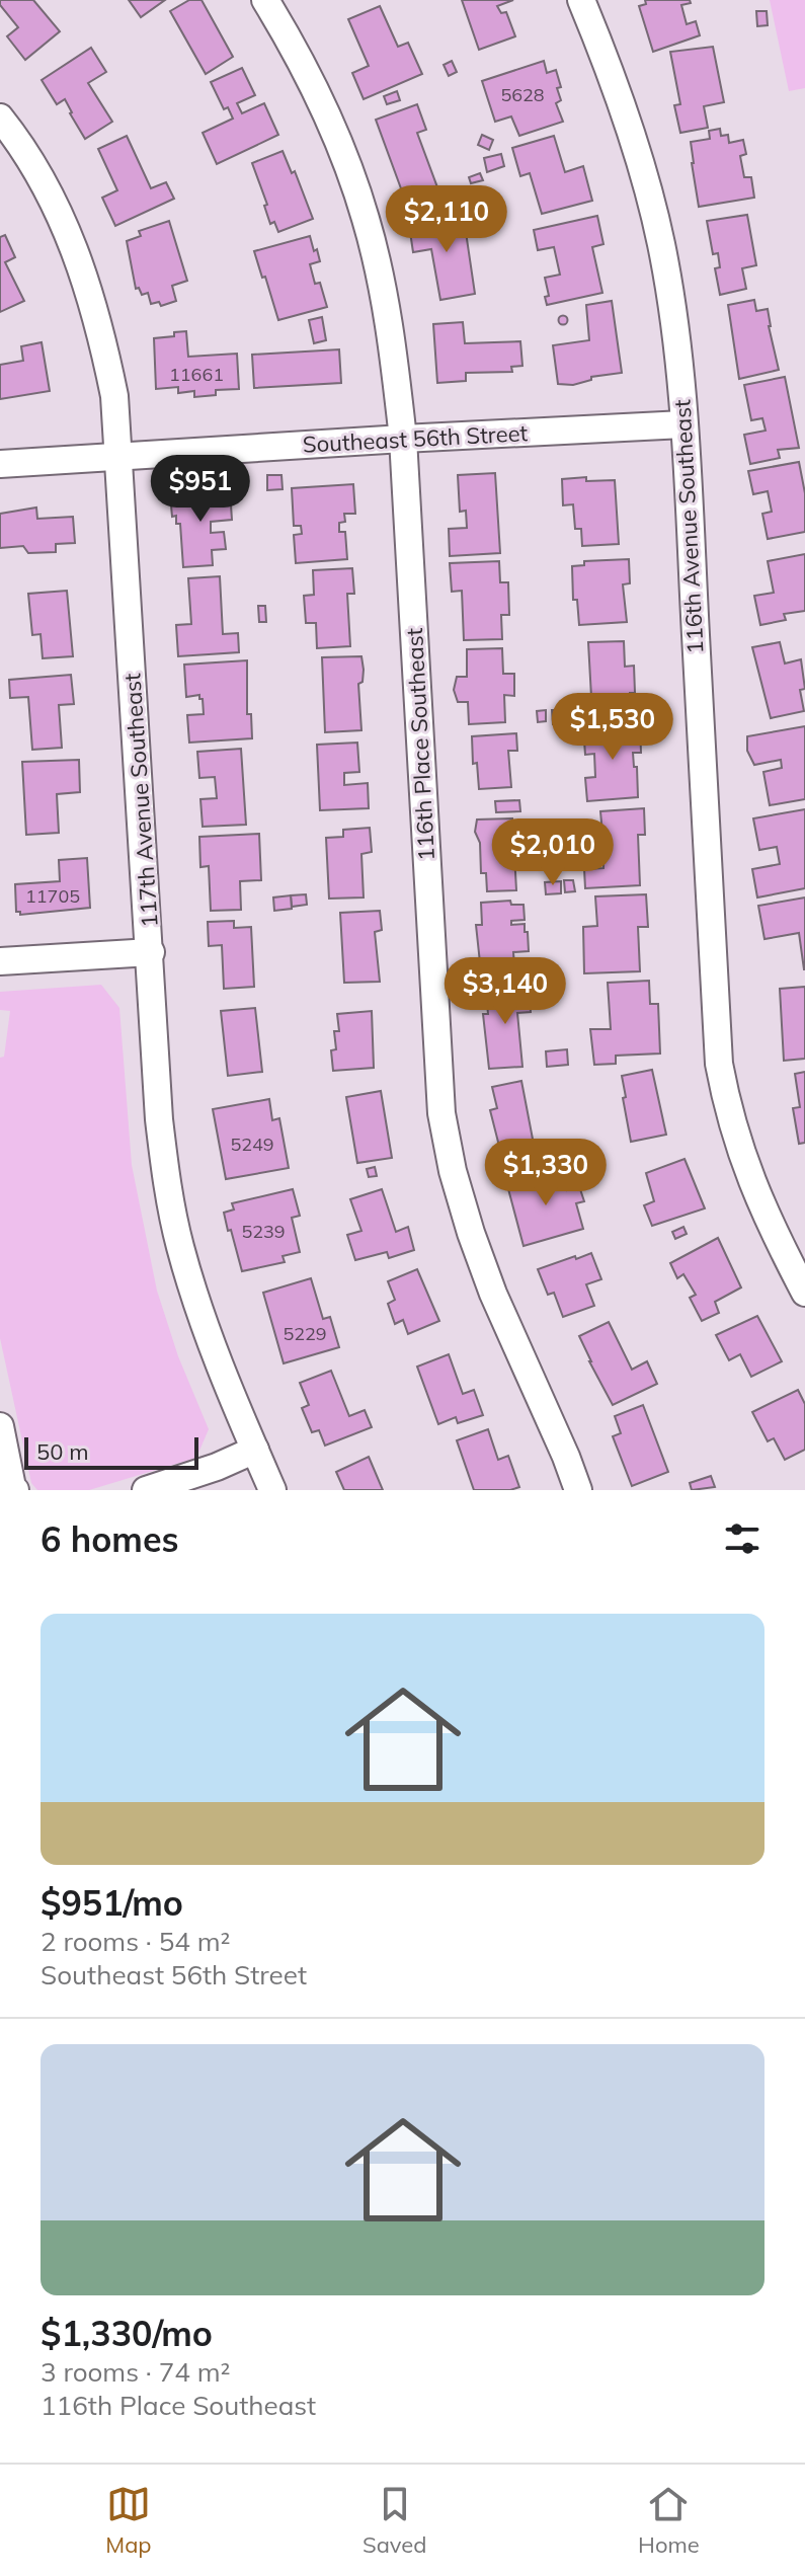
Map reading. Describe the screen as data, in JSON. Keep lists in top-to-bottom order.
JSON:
{
  "streets": {
    "street": [
      "Southeast 56th Street",
      "116th Avenue Southeast",
      "116th Place Southeast",
      "117th Avenue Southeast"
    ]
  },
  "crossings": [
    ["Southeast 56th Street", "116th Avenue Southeast"],
    ["Southeast 56th Street", "116th Place Southeast"],
    ["Southeast 56th Street", "117th Avenue Southeast"]
  ],
  "house_numbers": [
    "5628",
    "11661",
    "11705",
    "5249",
    "5239",
    "5229"
  ],
  "scale_bar": "50 m",
  "page": {
    "price": [
      "$2,110",
      "$951",
      "$1,530",
      "$2,010",
      "$3,140",
      "$1,330"
    ],
    "scale": "50 m",
    "heading": "6 homes",
    "list": [
      {
        "name": "$951/mo",
        "note": "2 rooms · 54 m² · Southeast 56th Street"
      },
      {
        "name": "$1,330/mo",
        "note": "3 rooms · 74 m² · 116th Place Southeast"
      }
    ],
    "tabs": ["Map", "Saved", "Home"]
  }
}
